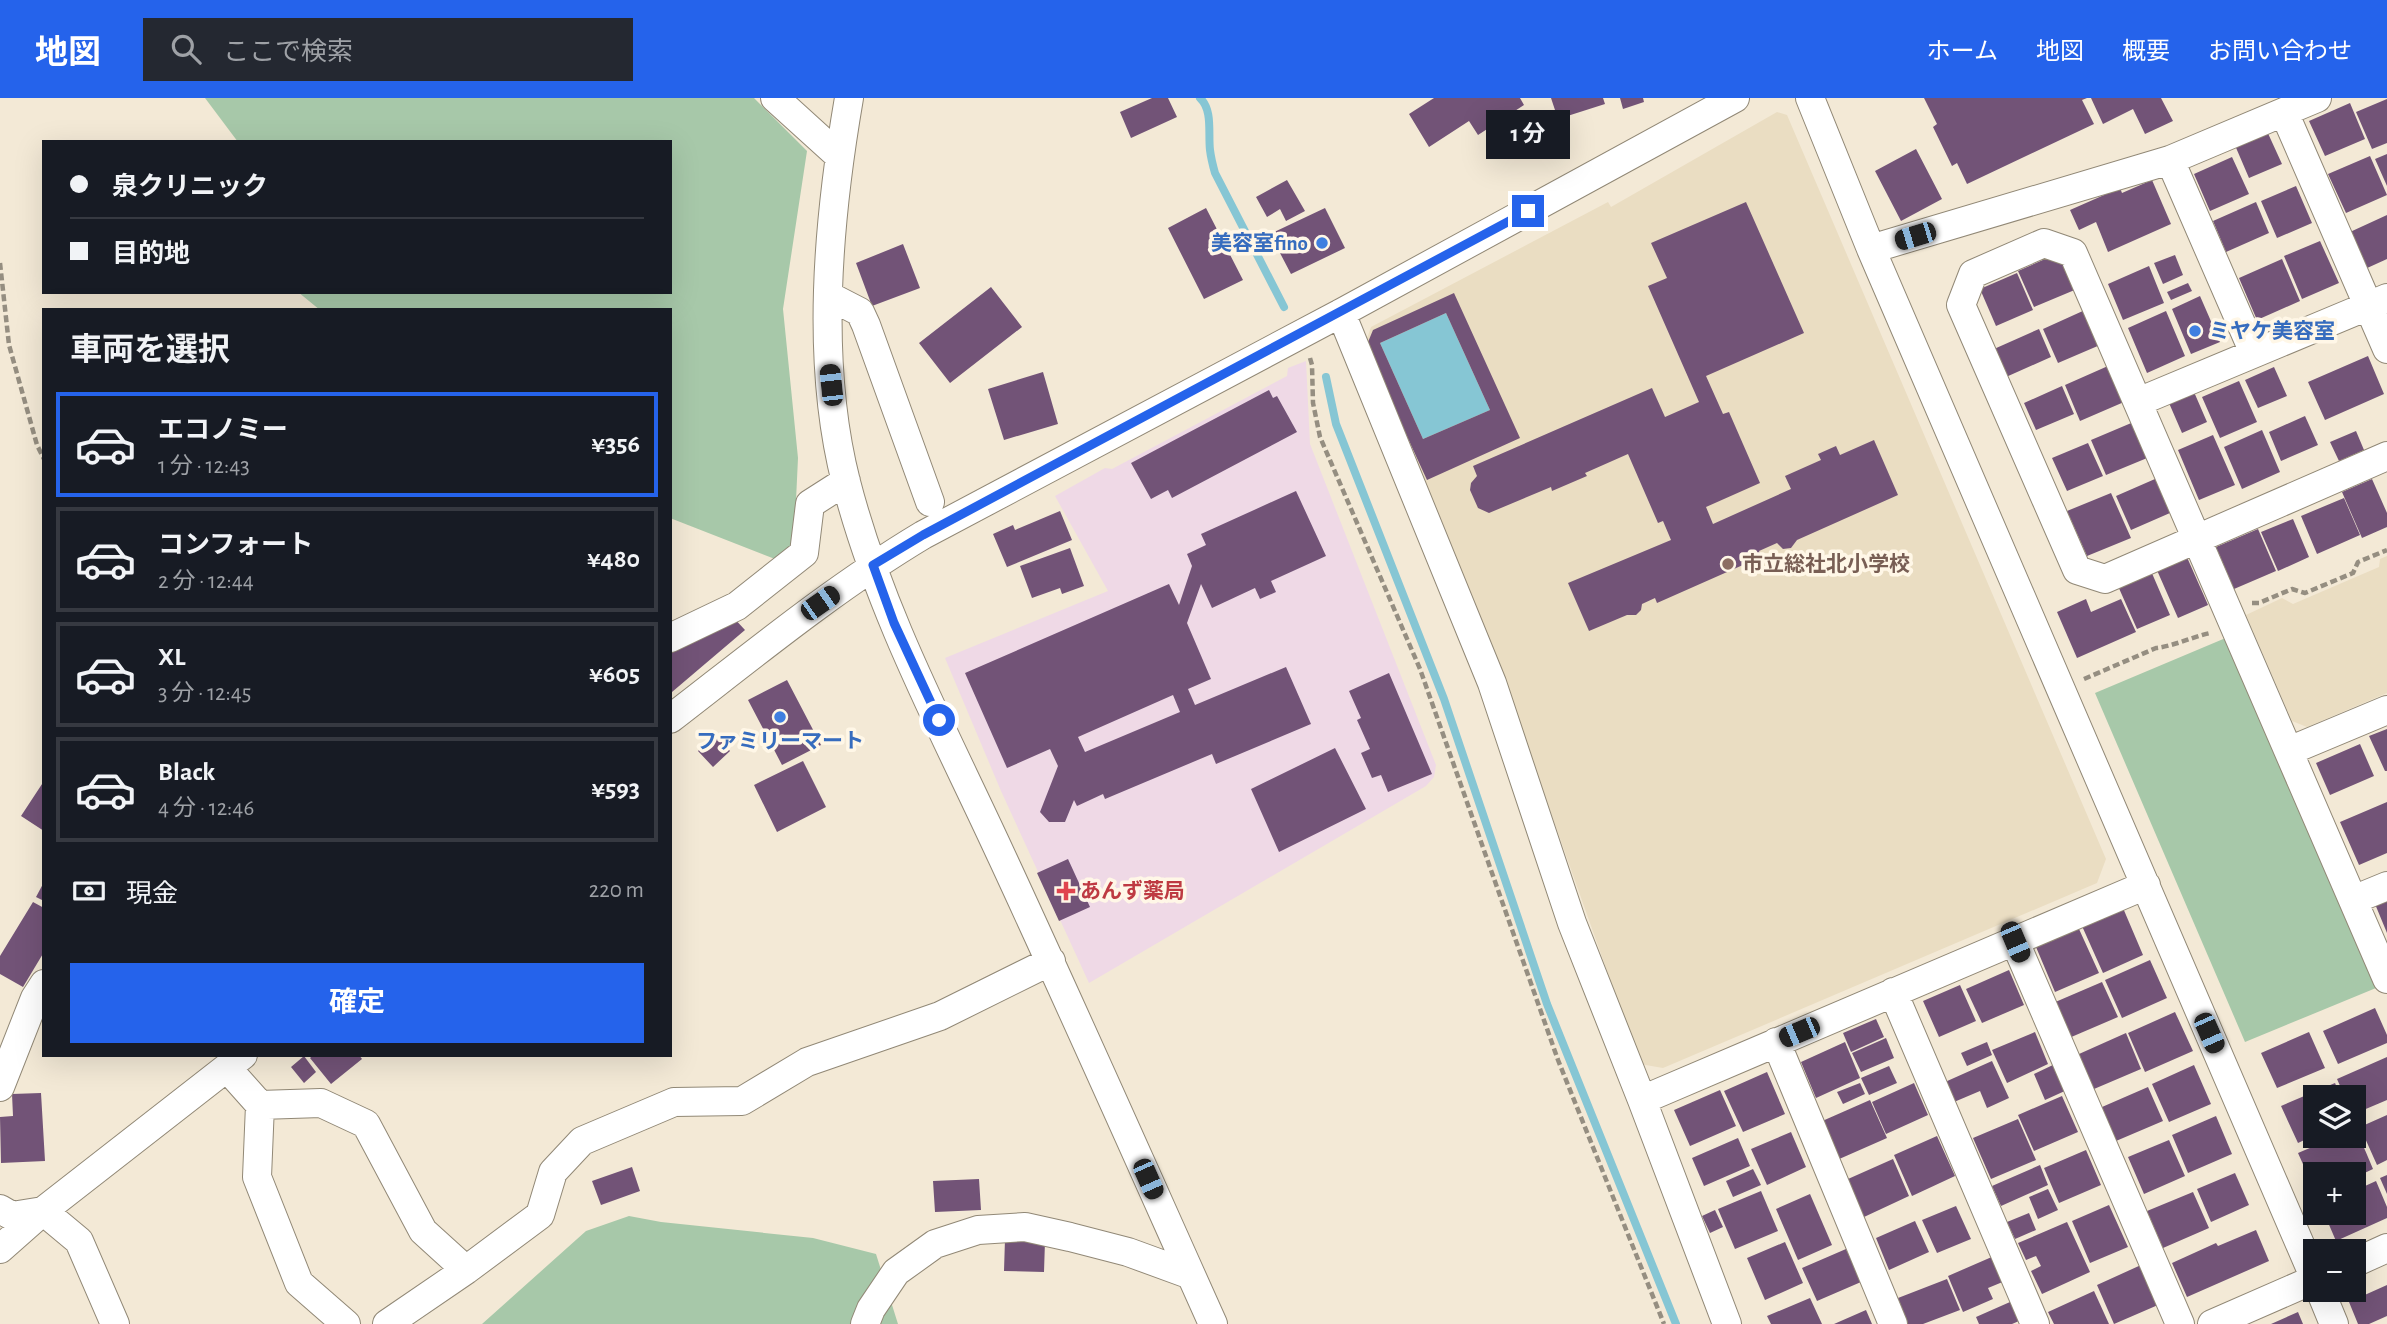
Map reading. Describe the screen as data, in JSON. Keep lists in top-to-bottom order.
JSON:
{
  "places": {
    "other": [
      "美容室fino",
      "ミヤケ美容室",
      "市立総社北小学校",
      "ファミリーマート"
    ],
    "health": ["あんず薬局"]
  },
  "page": {
    "header": "地図",
    "search": "ここで検索",
    "nav": [
      "ホーム",
      "地図",
      "概要",
      "お問い合わせ"
    ],
    "bubble": "1 分",
    "banner": ["泉クリニック", "目的地"],
    "heading": "車両を選択",
    "list": [
      {
        "name": "エコノミー",
        "note": "1 分 · 12:43",
        "value": "¥356"
      },
      {
        "name": "コンフォート",
        "note": "2 分 · 12:44",
        "value": "¥480"
      },
      {
        "name": "XL",
        "note": "3 分 · 12:45",
        "value": "¥605"
      },
      {
        "name": "Black",
        "note": "4 分 · 12:46",
        "value": "¥593"
      }
    ],
    "pay": ["現金", "220 m"],
    "buttons": "確定",
    "map_buttons": ["+", "−"]
  }
}
